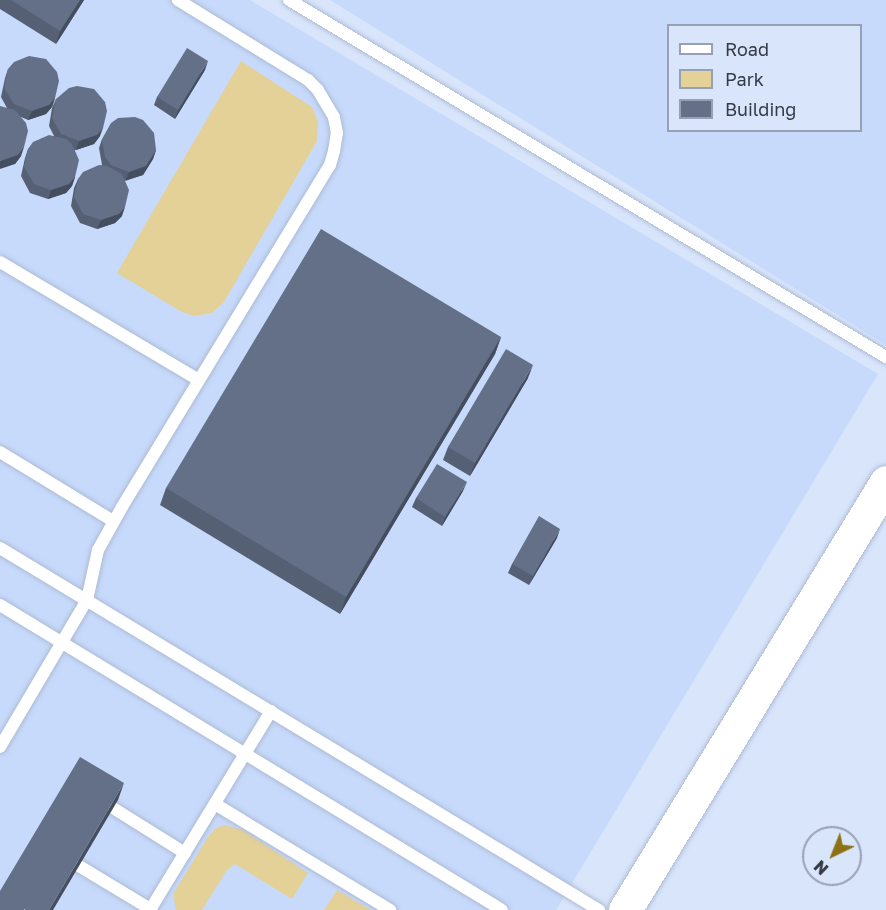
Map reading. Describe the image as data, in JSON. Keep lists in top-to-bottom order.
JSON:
{
  "legend": ["Road", "Park", "Building"],
  "north": "bottom left"
}
